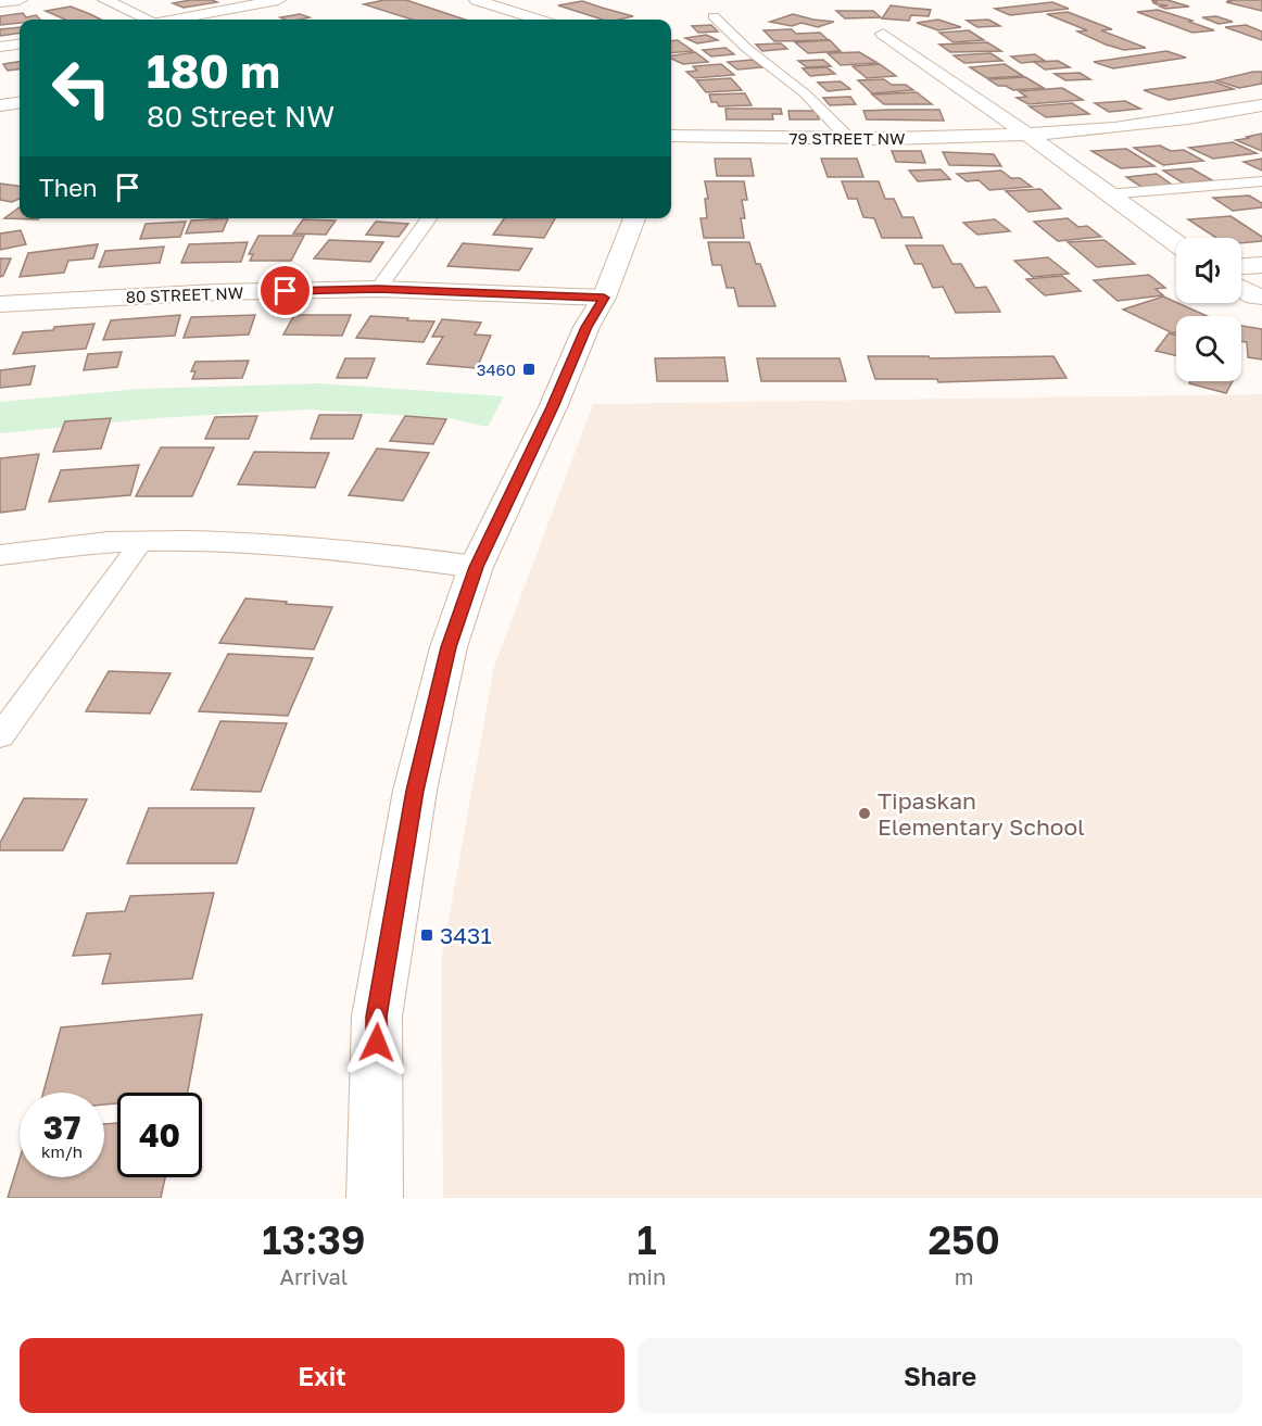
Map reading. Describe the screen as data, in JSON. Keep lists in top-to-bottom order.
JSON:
{
  "streets": {
    "street": ["79 STREET NW", "80 STREET NW"]
  },
  "places": {
    "transit": ["3460", "3431"],
    "other": ["Tipaskan Elementary School"]
  },
  "page": {
    "turn": ["180 m", "80 Street NW"],
    "then": "Then",
    "speed": "37 km/h",
    "limit": "40",
    "eta": [
      "13:39",
      "Arrival",
      "1",
      "min",
      "250",
      "m"
    ],
    "buttons": ["Exit", "Share"]
  }
}
